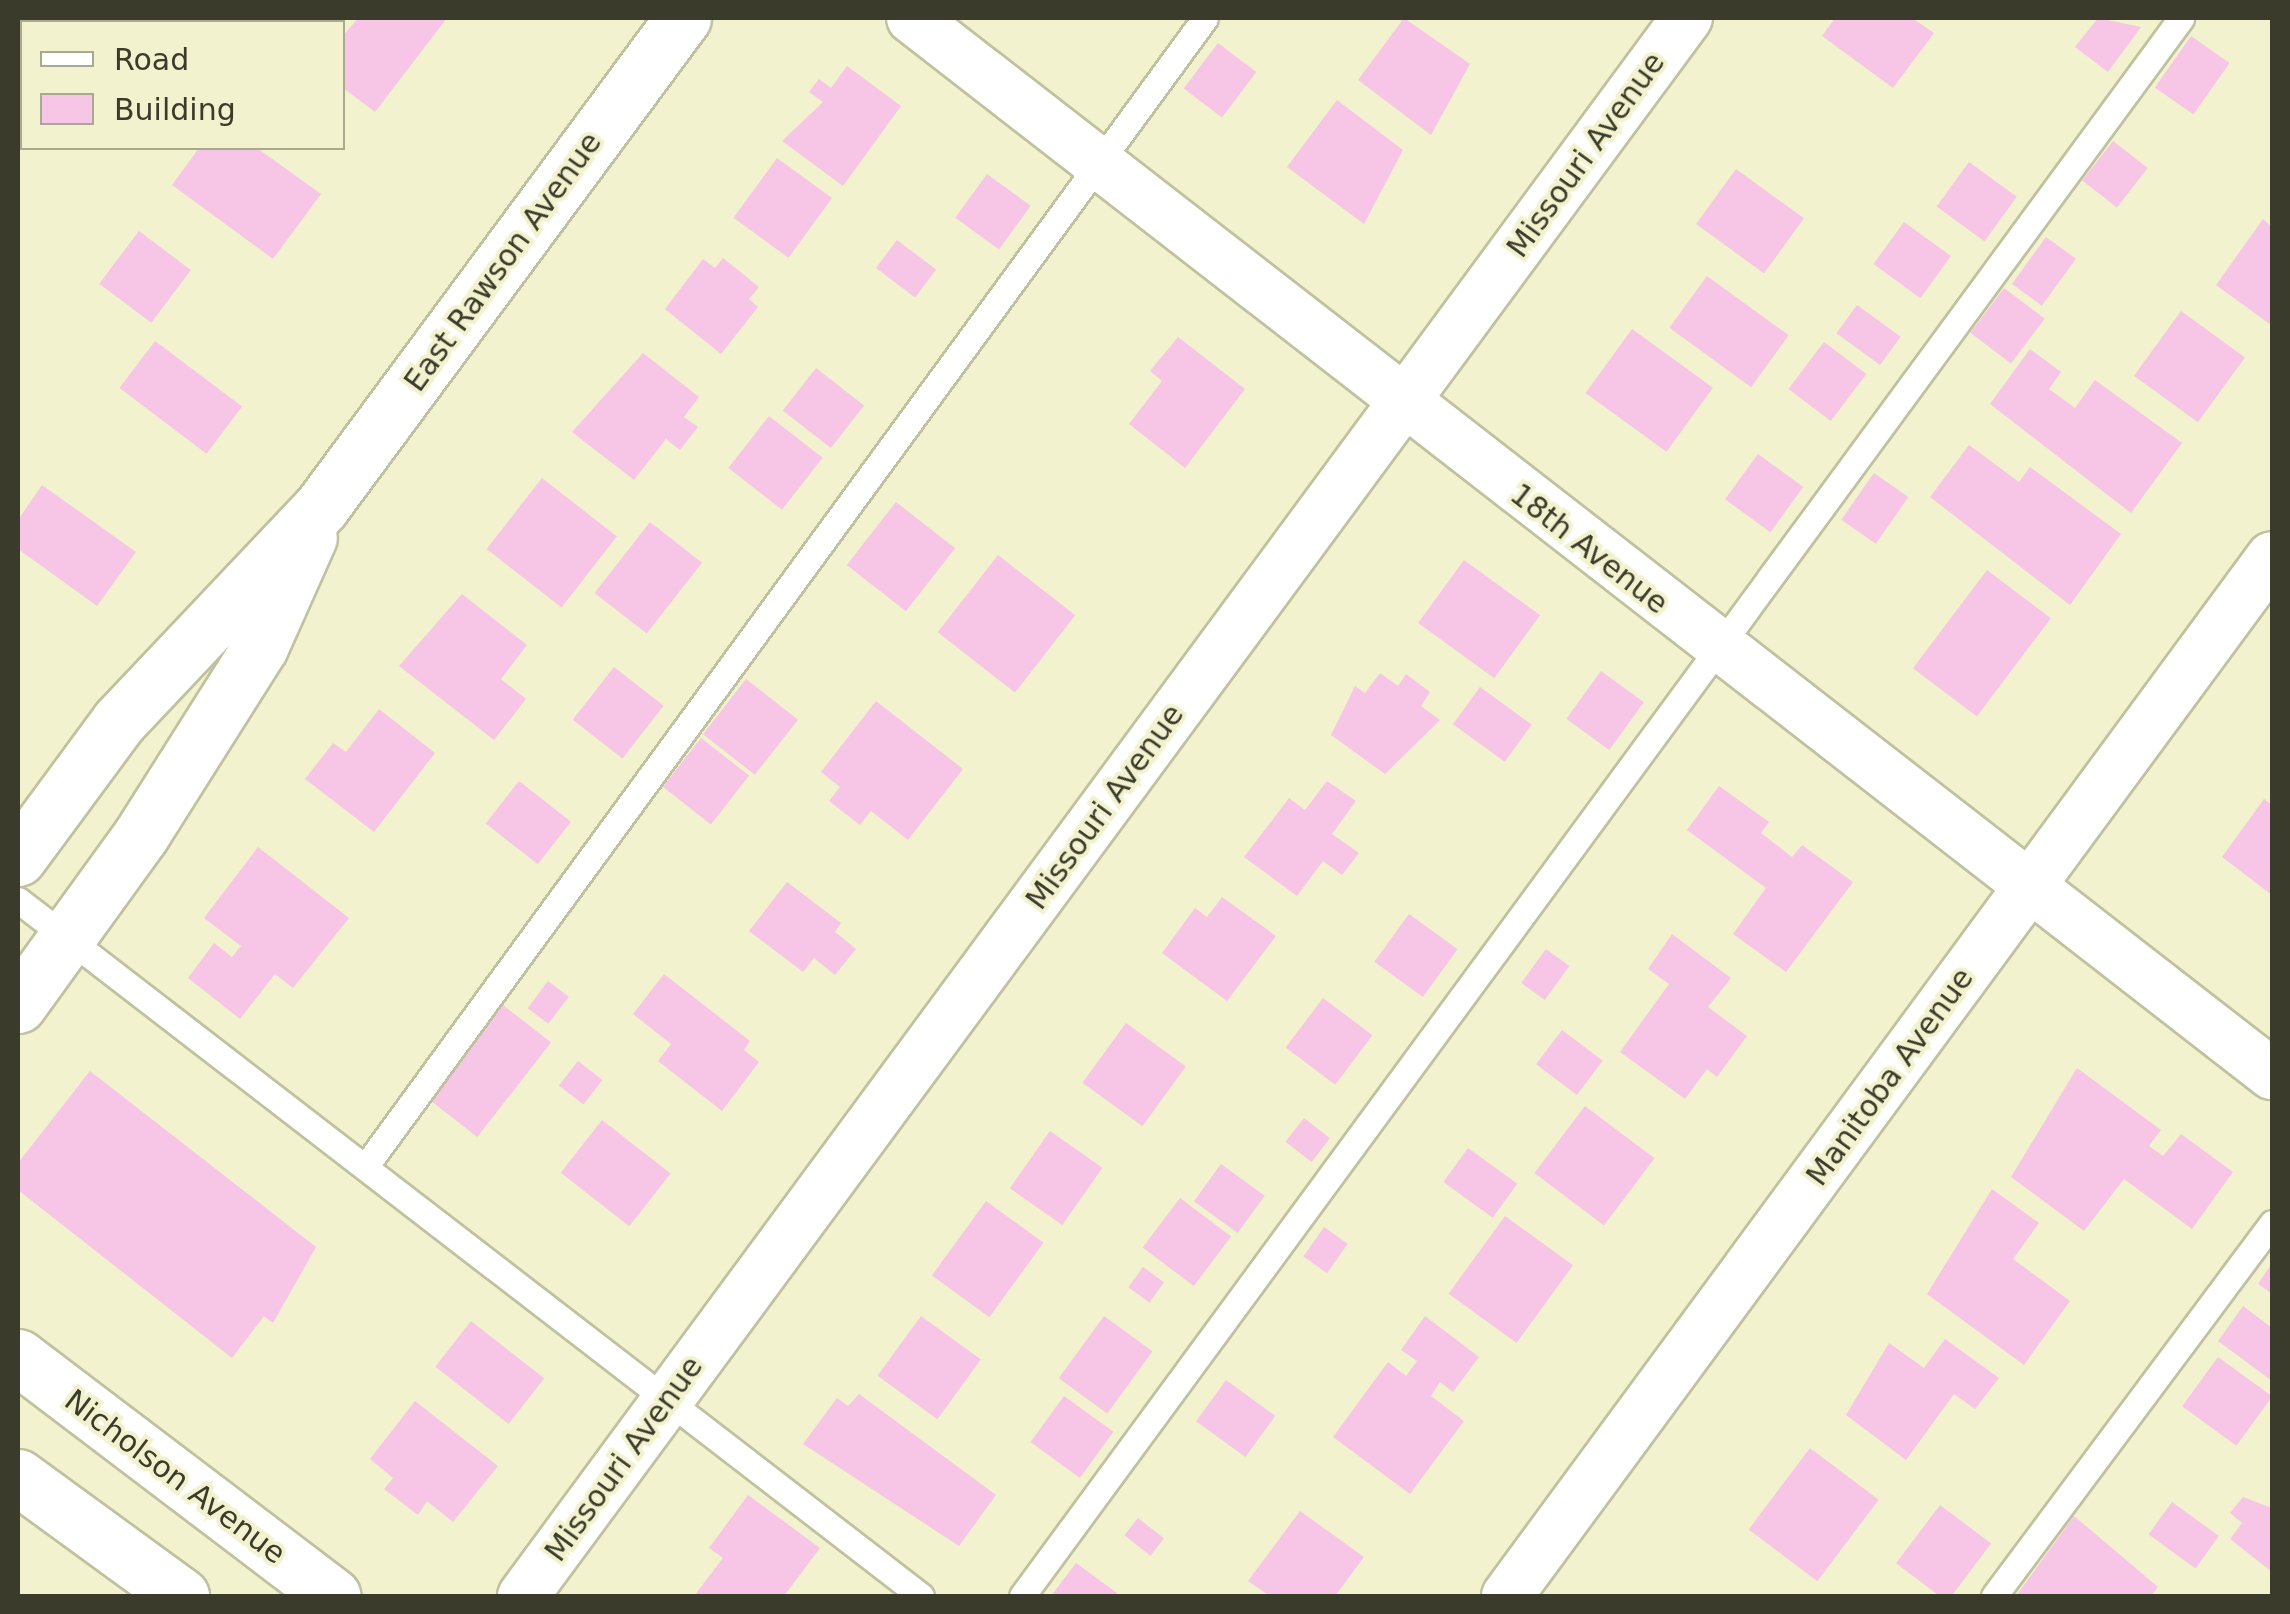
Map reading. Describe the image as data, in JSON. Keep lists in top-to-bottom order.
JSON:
{
  "streets": {
    "main road": ["East Rawson Avenue", "Nicholson Avenue"],
    "street": ["Missouri Avenue", "18th Avenue", "Manitoba Avenue"]
  },
  "crossings": [
    ["Missouri Avenue", "18th Avenue"],
    ["18th Avenue", "Manitoba Avenue"]
  ],
  "legend": ["Road", "Building"]
}
